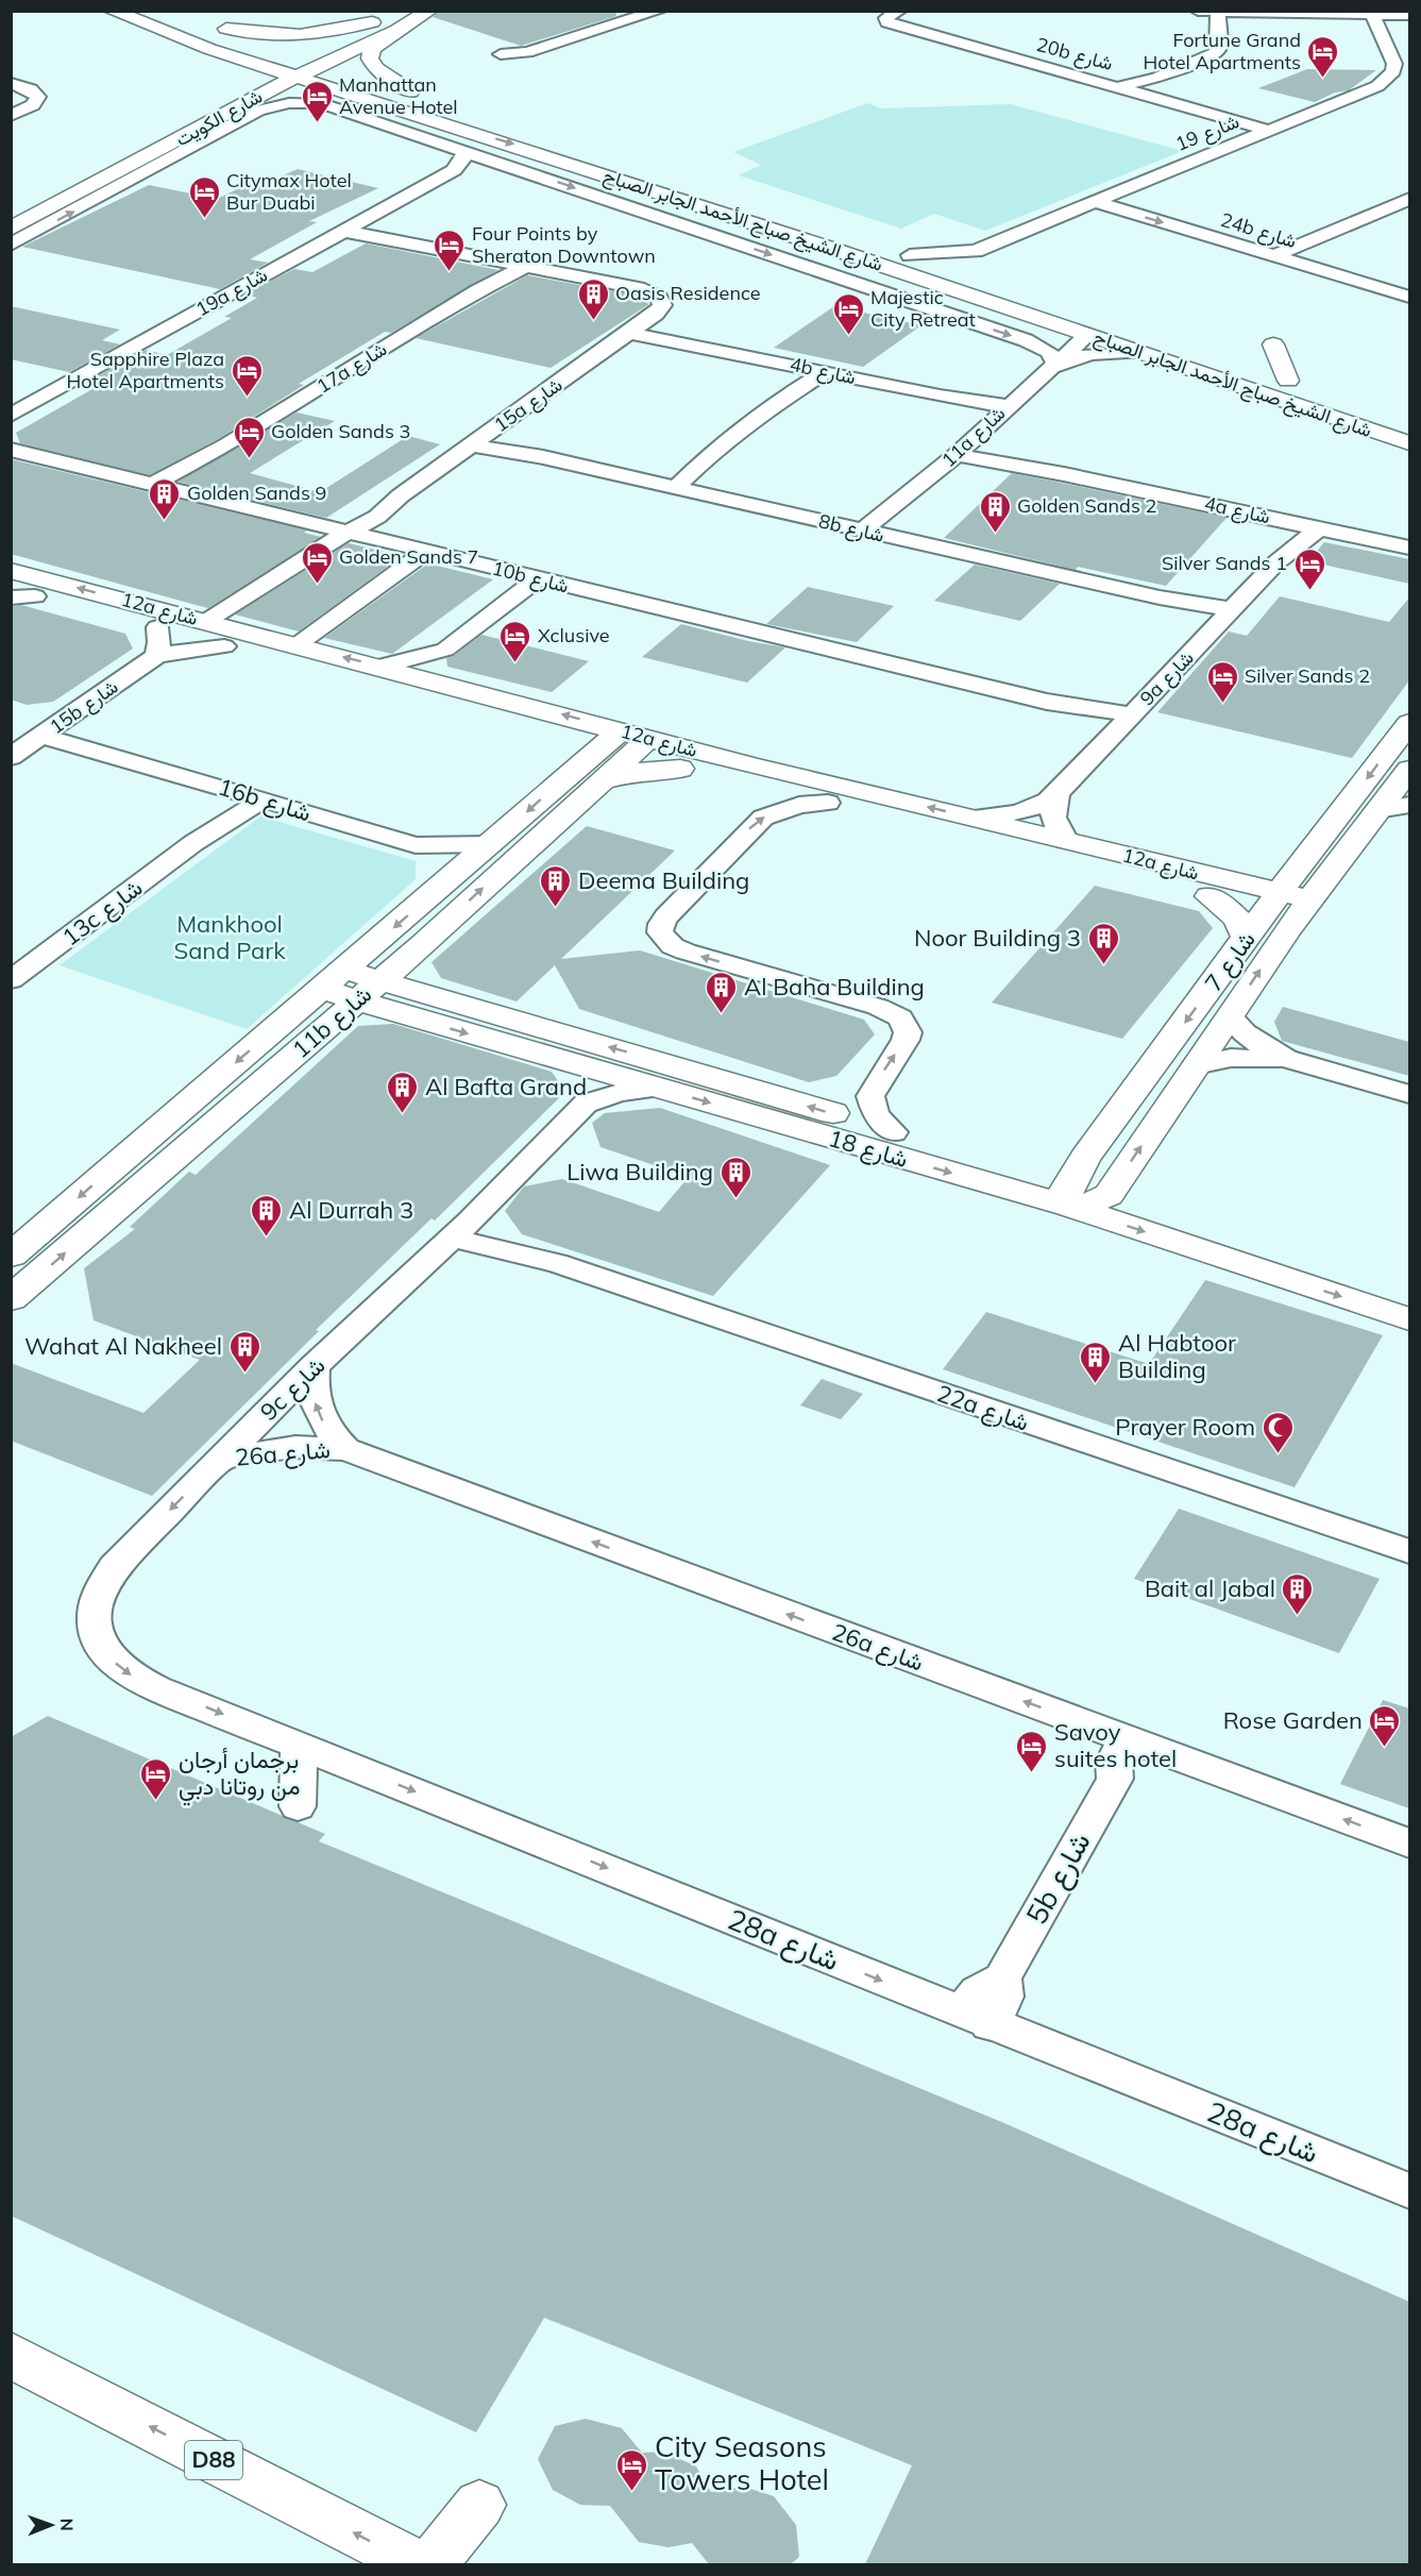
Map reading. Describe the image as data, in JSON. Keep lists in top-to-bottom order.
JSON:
{
  "streets": {
    "main road": [
      "شارع الكويت",
      "شارع الشيخ صباح الأحمد الجابر الصباح",
      "12a شارع",
      "شارع 7",
      "11b شارع",
      "شارع 18",
      "D88"
    ],
    "street": [
      "20b شارع",
      "شارع 19",
      "24b شارع",
      "19a شارع",
      "17a شارع",
      "4b شارع",
      "15a شارع",
      "11a شارع",
      "4a شارع",
      "8b شارع",
      "10b شارع",
      "9a شارع",
      "15b شارع",
      "16b شارع",
      "13c شارع",
      "9c شارع",
      "22a شارع",
      "26a شارع",
      "5b شارع",
      "28a شارع"
    ]
  },
  "crossings": [
    ["20b شارع", "شارع 19"],
    ["شارع الكويت", "شارع الشيخ صباح الأحمد الجابر الصباح"],
    ["شارع 19", "شارع الشيخ صباح الأحمد الجابر الصباح"],
    ["شارع 19", "24b شارع"],
    ["شارع الشيخ صباح الأحمد الجابر الصباح", "11a شارع"],
    ["17a شارع", "15a شارع"],
    ["17a شارع", "10b شارع"],
    ["4b شارع", "15a شارع"],
    ["4b شارع", "11a شارع"],
    ["15a شارع", "8b شارع"],
    ["15a شارع", "10b شارع"],
    ["15a شارع", "12a شارع"],
    ["11a شارع", "4a شارع"],
    ["11a شارع", "8b شارع"],
    ["4a شارع", "9a شارع"],
    ["8b شارع", "9a شارع"],
    ["10b شارع", "9a شارع"],
    ["12a شارع", "9a شارع"],
    ["12a شارع", "15b شارع"],
    ["12a شارع", "شارع 7"],
    ["12a شارع", "11b شارع"],
    ["15b شارع", "16b شارع"],
    ["16b شارع", "13c شارع"],
    ["16b شارع", "11b شارع"],
    ["شارع 7", "شارع 18"],
    ["11b شارع", "شارع 18"],
    ["شارع 18", "9c شارع"],
    ["9c شارع", "22a شارع"],
    ["9c شارع", "26a شارع"],
    ["9c شارع", "28a شارع"],
    ["26a شارع", "5b شارع"],
    ["5b شارع", "28a شارع"]
  ],
  "one_way": ["26a شارع", "28a شارع"],
  "parks": ["Mankhool Sand Park"],
  "places": {
    "hotel": [
      "Fortune Grand Hotel Apartments",
      "Manhattan Avenue Hotel",
      "Citymax Hotel Bur Duabi",
      "Four Points by Sheraton Downtown",
      "Majestic City Retreat",
      "Sapphire Plaza Hotel Apartments",
      "Golden Sands 3",
      "Golden Sands 7",
      "Silver Sands 1",
      "Xclusive",
      "Silver Sands 2",
      "Rose Garden",
      "Savoy suites hotel",
      "برجمان أرجان من روتانا دبي",
      "City Seasons Towers Hotel"
    ],
    "building": [
      "Oasis Residence",
      "Golden Sands 9",
      "Golden Sands 2",
      "Deema Building",
      "Noor Building 3",
      "Al Baha Building",
      "Al Bafta Grand",
      "Liwa Building",
      "Al Durrah 3",
      "Wahat Al Nakheel",
      "Al Habtoor Building",
      "Bait al Jabal"
    ],
    "mosque": ["Prayer Room"]
  },
  "north": "right"
}
